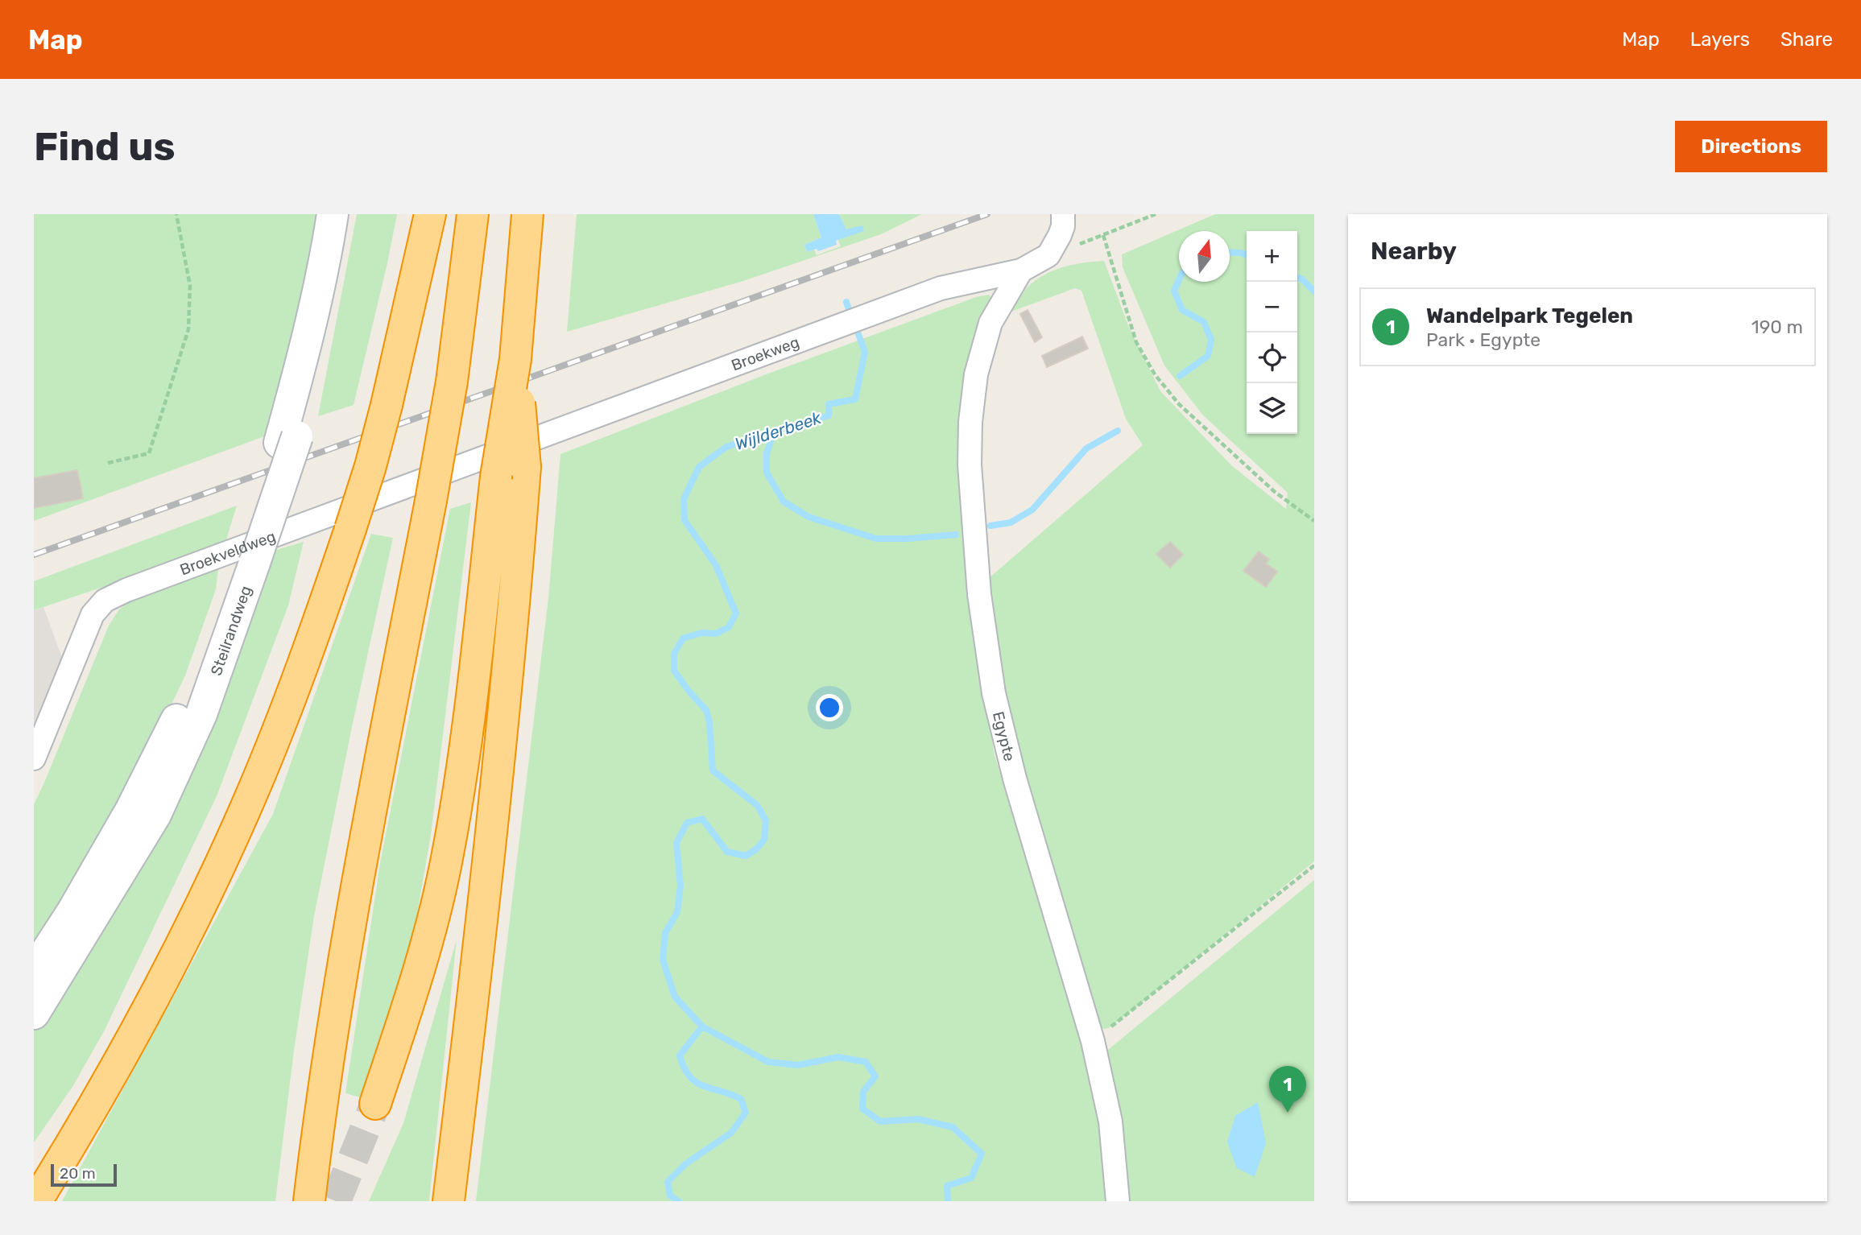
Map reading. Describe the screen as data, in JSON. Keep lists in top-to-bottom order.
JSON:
{
  "streets": {
    "main road": ["Steilrandweg"],
    "street": ["Broekweg", "Broekveldweg", "Egypte"]
  },
  "crossings": [
    ["Broekweg", "Broekveldweg"],
    ["Broekweg", "Egypte"]
  ],
  "water": ["Wijlderbeek"],
  "scale_bar": "20 m",
  "north": "top",
  "page": {
    "header": "Map",
    "nav": ["Map", "Layers", "Share"],
    "buttons": "Directions",
    "title": "Find us",
    "heading": "Nearby",
    "map_buttons": ["+", "−"],
    "list": [
      {
        "mark": "1",
        "name": "Wandelpark Tegelen",
        "note": "Park · Egypte",
        "value": "190 m"
      }
    ],
    "pins": "1",
    "scale": "20 m"
  }
}
